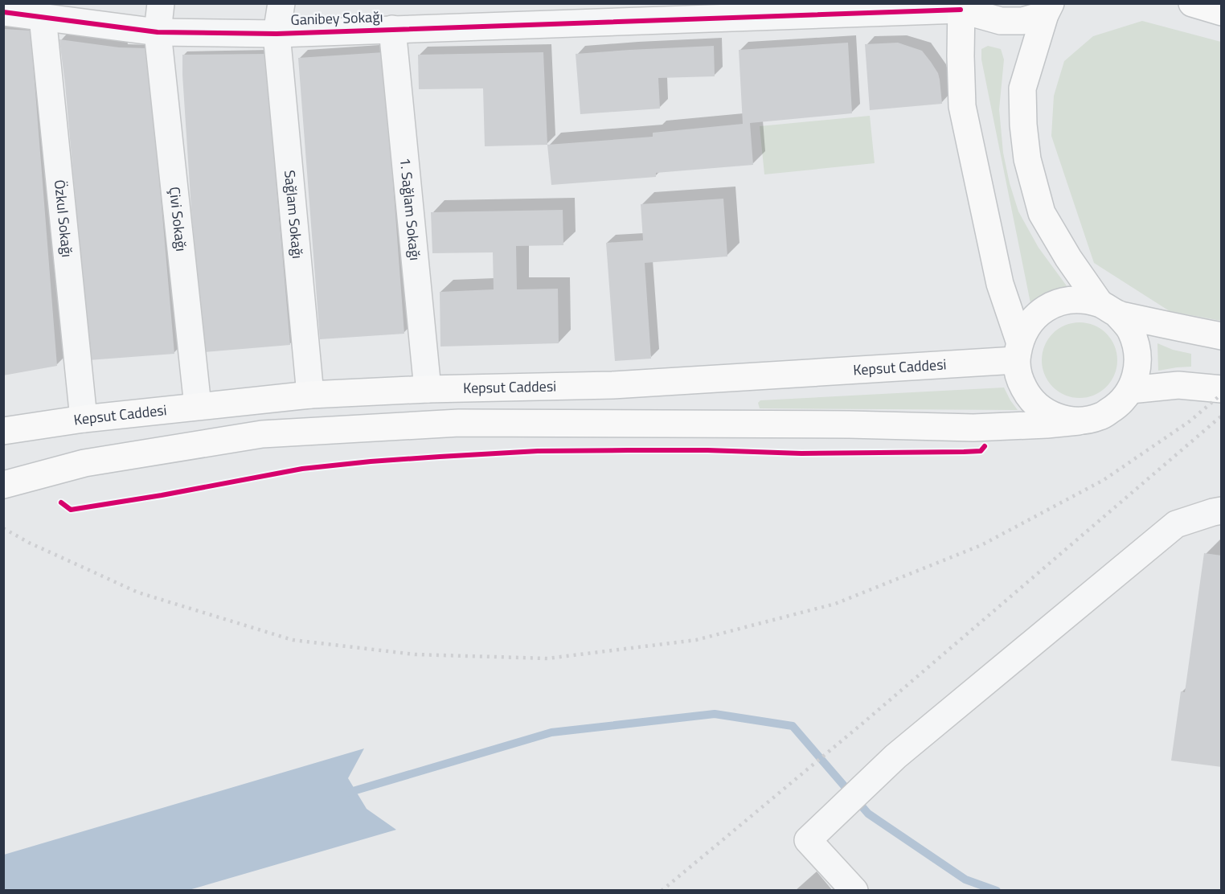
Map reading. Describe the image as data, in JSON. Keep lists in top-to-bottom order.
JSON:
{
  "streets": {
    "main road": ["Ganibey Sokağı", "Kepsut Caddesi"],
    "street": [
      "1. Sağlam Sokağı",
      "Sağlam Sokağı",
      "Özkul Sokağı",
      "Çivi Sokağı"
    ]
  },
  "crossings": [
    ["Ganibey Sokağı", "1. Sağlam Sokağı"],
    ["Ganibey Sokağı", "Sağlam Sokağı"],
    ["Ganibey Sokağı", "Özkul Sokağı"],
    ["Ganibey Sokağı", "Çivi Sokağı"],
    ["1. Sağlam Sokağı", "Kepsut Caddesi"],
    ["Sağlam Sokağı", "Kepsut Caddesi"],
    ["Özkul Sokağı", "Kepsut Caddesi"],
    ["Çivi Sokağı", "Kepsut Caddesi"]
  ]
}
